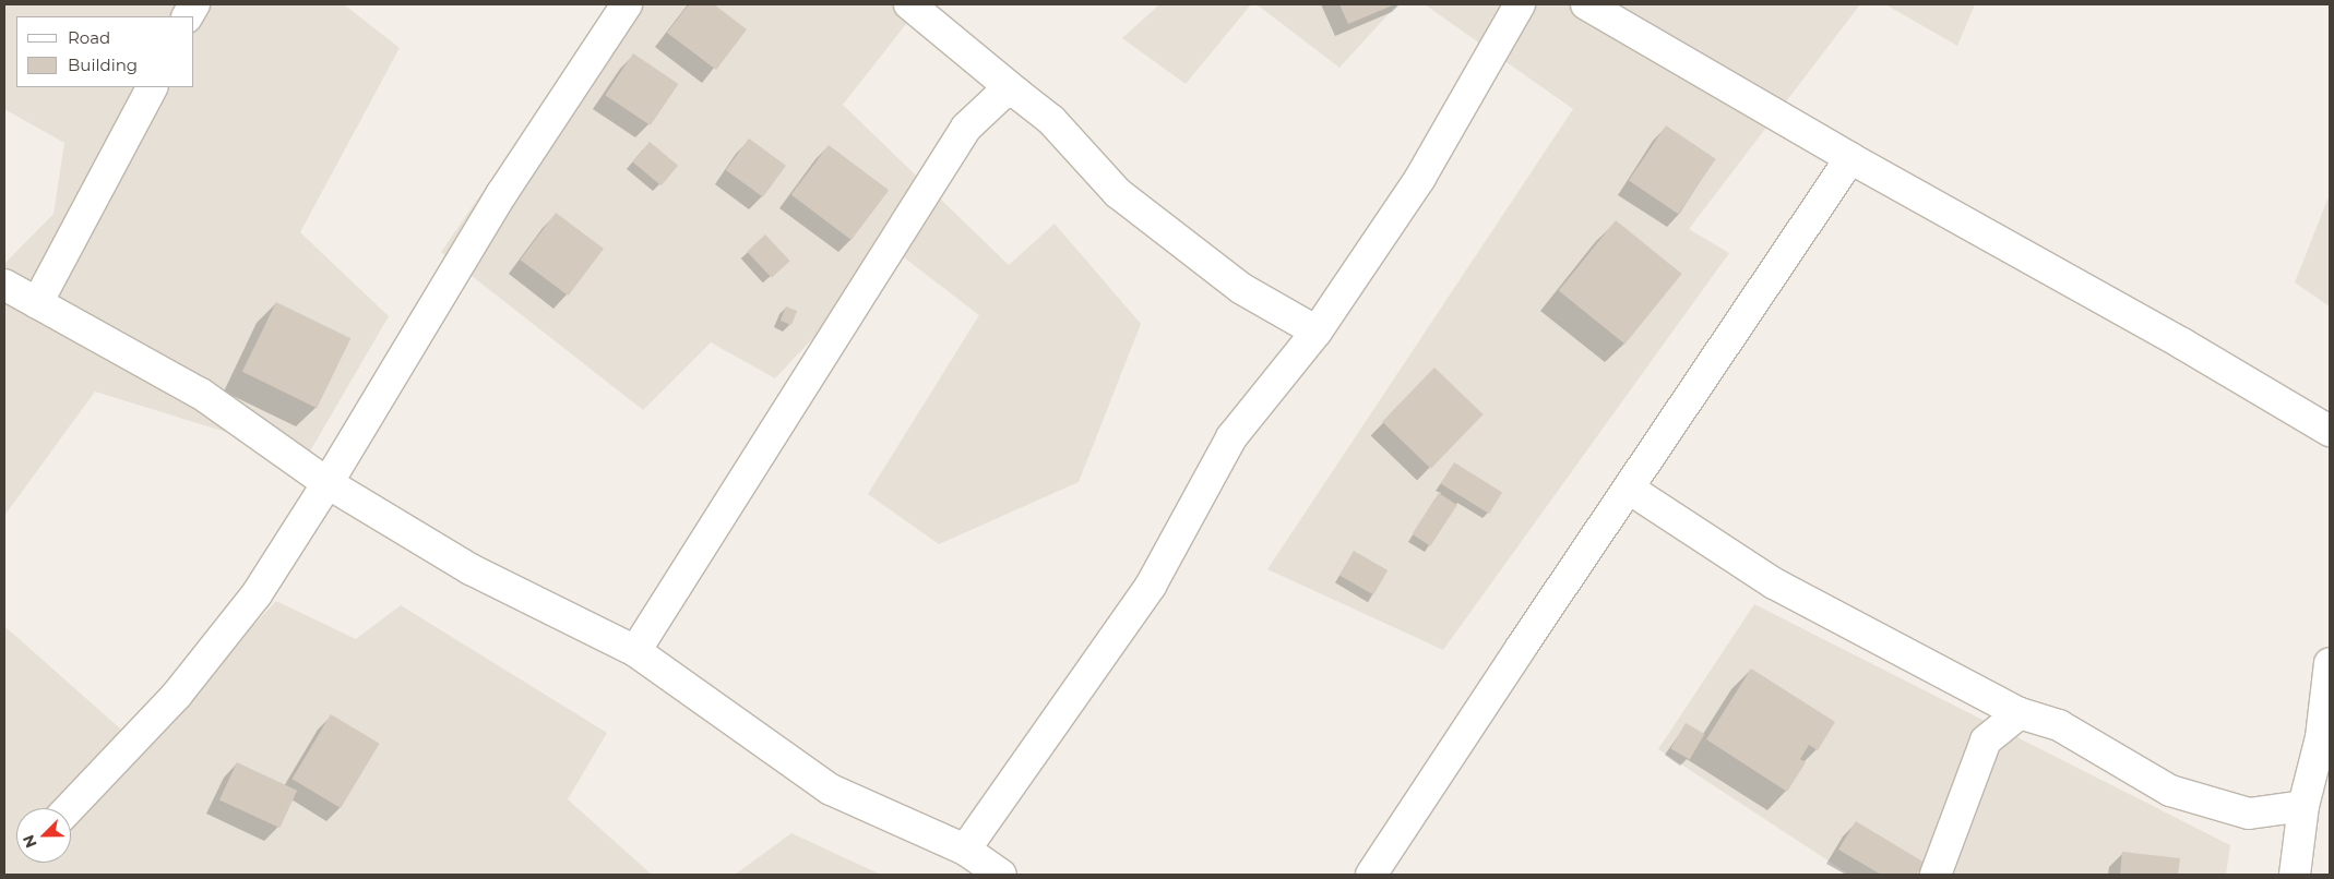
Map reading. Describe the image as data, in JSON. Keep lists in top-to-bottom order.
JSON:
{
  "legend": ["Road", "Building"],
  "north": "bottom left"
}
